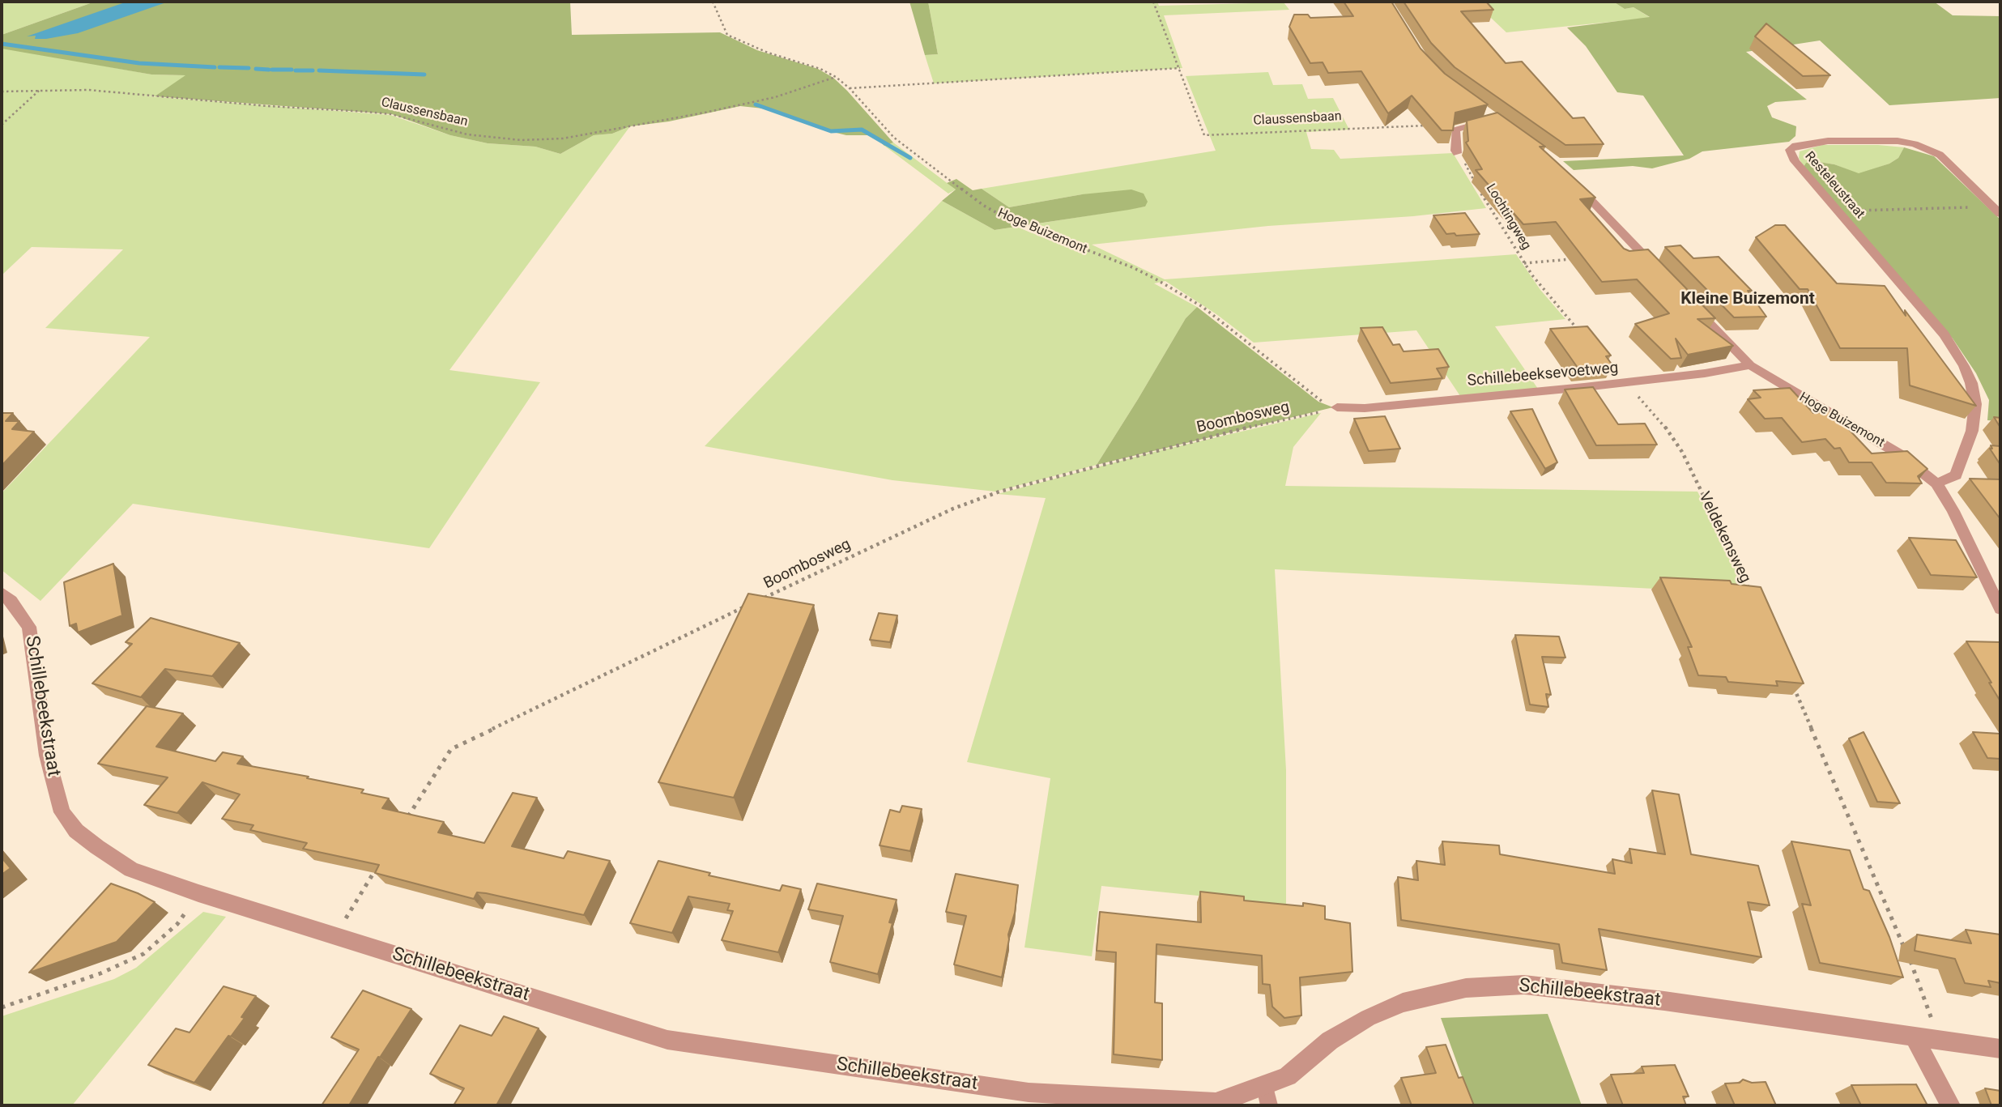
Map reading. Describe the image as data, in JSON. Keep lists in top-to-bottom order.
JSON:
{
  "streets": {
    "street": [
      "Resteleustraat",
      "Hoge Buizemont",
      "Schillebeeksevoetweg",
      "Schillebeekstraat"
    ],
    "path": [
      "Claussensbaan",
      "Lochtingweg",
      "Boombosweg",
      "Veldekensweg"
    ]
  },
  "crossings": [
    ["Claussensbaan", "Hoge Buizemont"],
    ["Resteleustraat", "Hoge Buizemont"],
    ["Hoge Buizemont", "Schillebeeksevoetweg"],
    ["Hoge Buizemont", "Boombosweg"],
    ["Schillebeeksevoetweg", "Boombosweg"],
    ["Schillebeeksevoetweg", "Veldekensweg"]
  ],
  "districts": ["Kleine Buizemont"]
}
